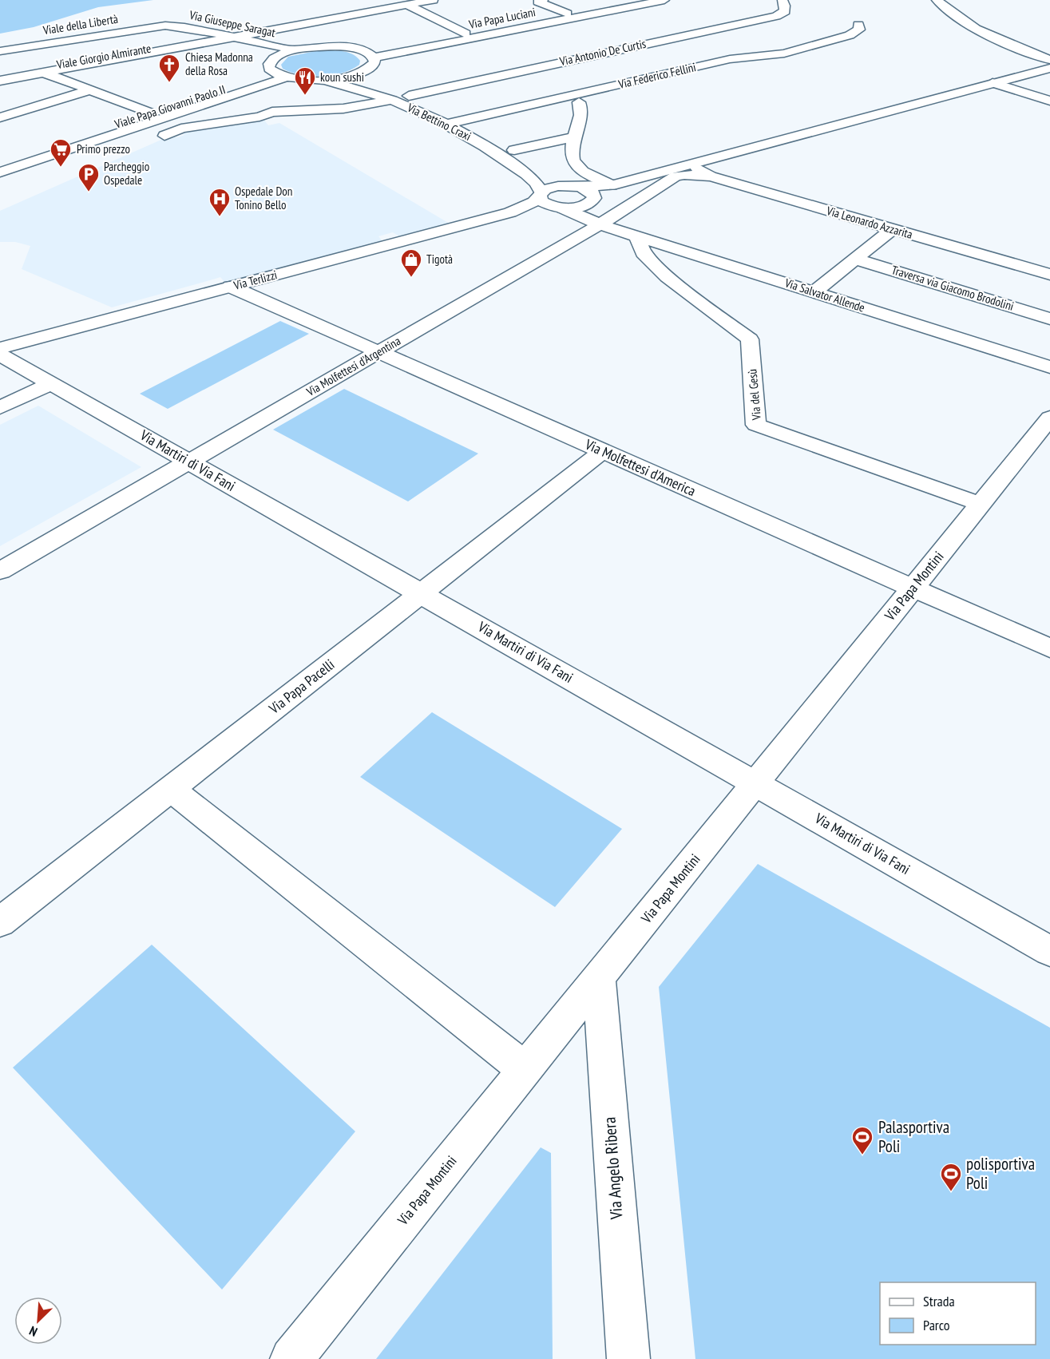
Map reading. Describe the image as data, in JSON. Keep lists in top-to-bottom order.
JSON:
{
  "streets": {
    "street": [
      "Via Papa Luciani",
      "Via Giuseppe Saragat",
      "Viale della Libertà",
      "Via Antonio De Curtis",
      "Viale Giorgio Almirante",
      "Via Federico Fellini",
      "Viale Papa Giovanni Paolo II",
      "Via Bettino Craxi",
      "Via Leonardo Azzarita",
      "Via Terlizzi",
      "Traversa via Giacomo Brodolini",
      "Via Salvator Allende",
      "Via Molfettesi d'Argentina",
      "Via del Gesù",
      "Via Martiri di Via Fani",
      "Via Molfettesi d'America",
      "Via Papa Montini",
      "Via Papa Pacelli",
      "Via Angelo Ribera"
    ]
  },
  "crossings": [
    ["Via Giuseppe Saragat", "Viale della Libertà"],
    ["Via Giuseppe Saragat", "Viale Giorgio Almirante"],
    ["Viale della Libertà", "Viale Giorgio Almirante"],
    ["Via Antonio De Curtis", "Via Bettino Craxi"],
    ["Via Federico Fellini", "Via Bettino Craxi"],
    ["Via Bettino Craxi", "Via Terlizzi"],
    ["Via Bettino Craxi", "Via Salvator Allende"],
    ["Via Leonardo Azzarita", "Via Molfettesi d'Argentina"],
    ["Via Terlizzi", "Via Salvator Allende"],
    ["Via Terlizzi", "Via Molfettesi d'America"],
    ["Via Salvator Allende", "Via Molfettesi d'Argentina"],
    ["Via Salvator Allende", "Via del Gesù"],
    ["Via Molfettesi d'Argentina", "Via Martiri di Via Fani"],
    ["Via Molfettesi d'Argentina", "Via Molfettesi d'America"],
    ["Via del Gesù", "Via Papa Montini"],
    ["Via Martiri di Via Fani", "Via Papa Montini"],
    ["Via Martiri di Via Fani", "Via Papa Pacelli"],
    ["Via Molfettesi d'America", "Via Papa Montini"],
    ["Via Molfettesi d'America", "Via Papa Pacelli"],
    ["Via Papa Montini", "Via Angelo Ribera"]
  ],
  "places": {
    "church": ["Chiesa Madonna della Rosa"],
    "restaurant": ["koun sushi"],
    "supermarket": ["Primo prezzo"],
    "parking": ["Parcheggio Ospedale"],
    "hospital": ["Ospedale Don Tonino Bello"],
    "shop": ["Tigotà"],
    "sports": ["Palasportiva Poli", "polisportiva Poli"]
  },
  "legend": ["Strada", "Parco"],
  "north": "bottom left"
}
